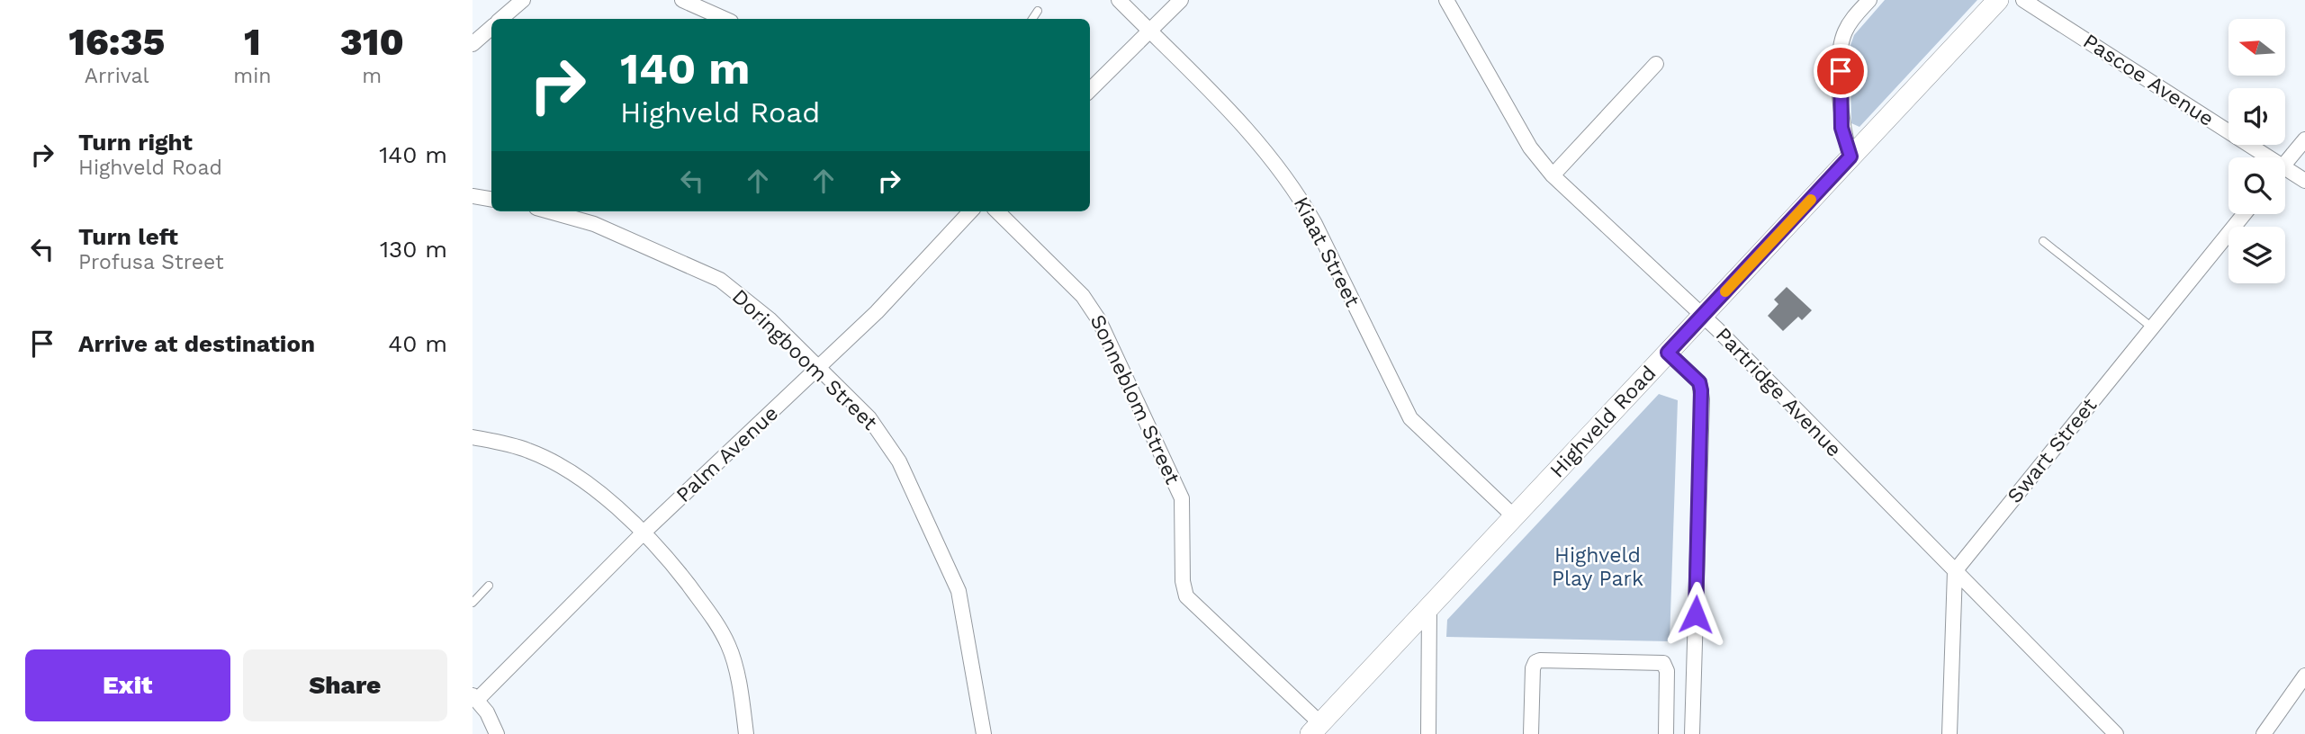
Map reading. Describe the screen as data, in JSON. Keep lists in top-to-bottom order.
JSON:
{
  "streets": {
    "street": [
      "Pascoe Avenue",
      "Kiaat Street",
      "Doringboom Street",
      "Partridge Avenue",
      "Sonneblom Street",
      "Highveld Road",
      "Swart Street",
      "Palm Avenue"
    ]
  },
  "crossings": [
    ["Kiaat Street", "Highveld Road"],
    ["Doringboom Street", "Palm Avenue"],
    ["Partridge Avenue", "Highveld Road"],
    ["Partridge Avenue", "Swart Street"],
    ["Sonneblom Street", "Highveld Road"]
  ],
  "parks": ["Highveld Play Park"],
  "north": "left",
  "page": {
    "eta": [
      "16:35",
      "Arrival",
      "1",
      "min",
      "310",
      "m"
    ],
    "turn": ["140 m", "Highveld Road"],
    "list": [
      {
        "name": "Turn right",
        "note": "Highveld Road",
        "value": "140 m"
      },
      {
        "name": "Turn left",
        "note": "Profusa Street",
        "value": "130 m"
      },
      {
        "name": "Arrive at destination",
        "value": "40 m"
      }
    ],
    "buttons": ["Exit", "Share"]
  }
}
